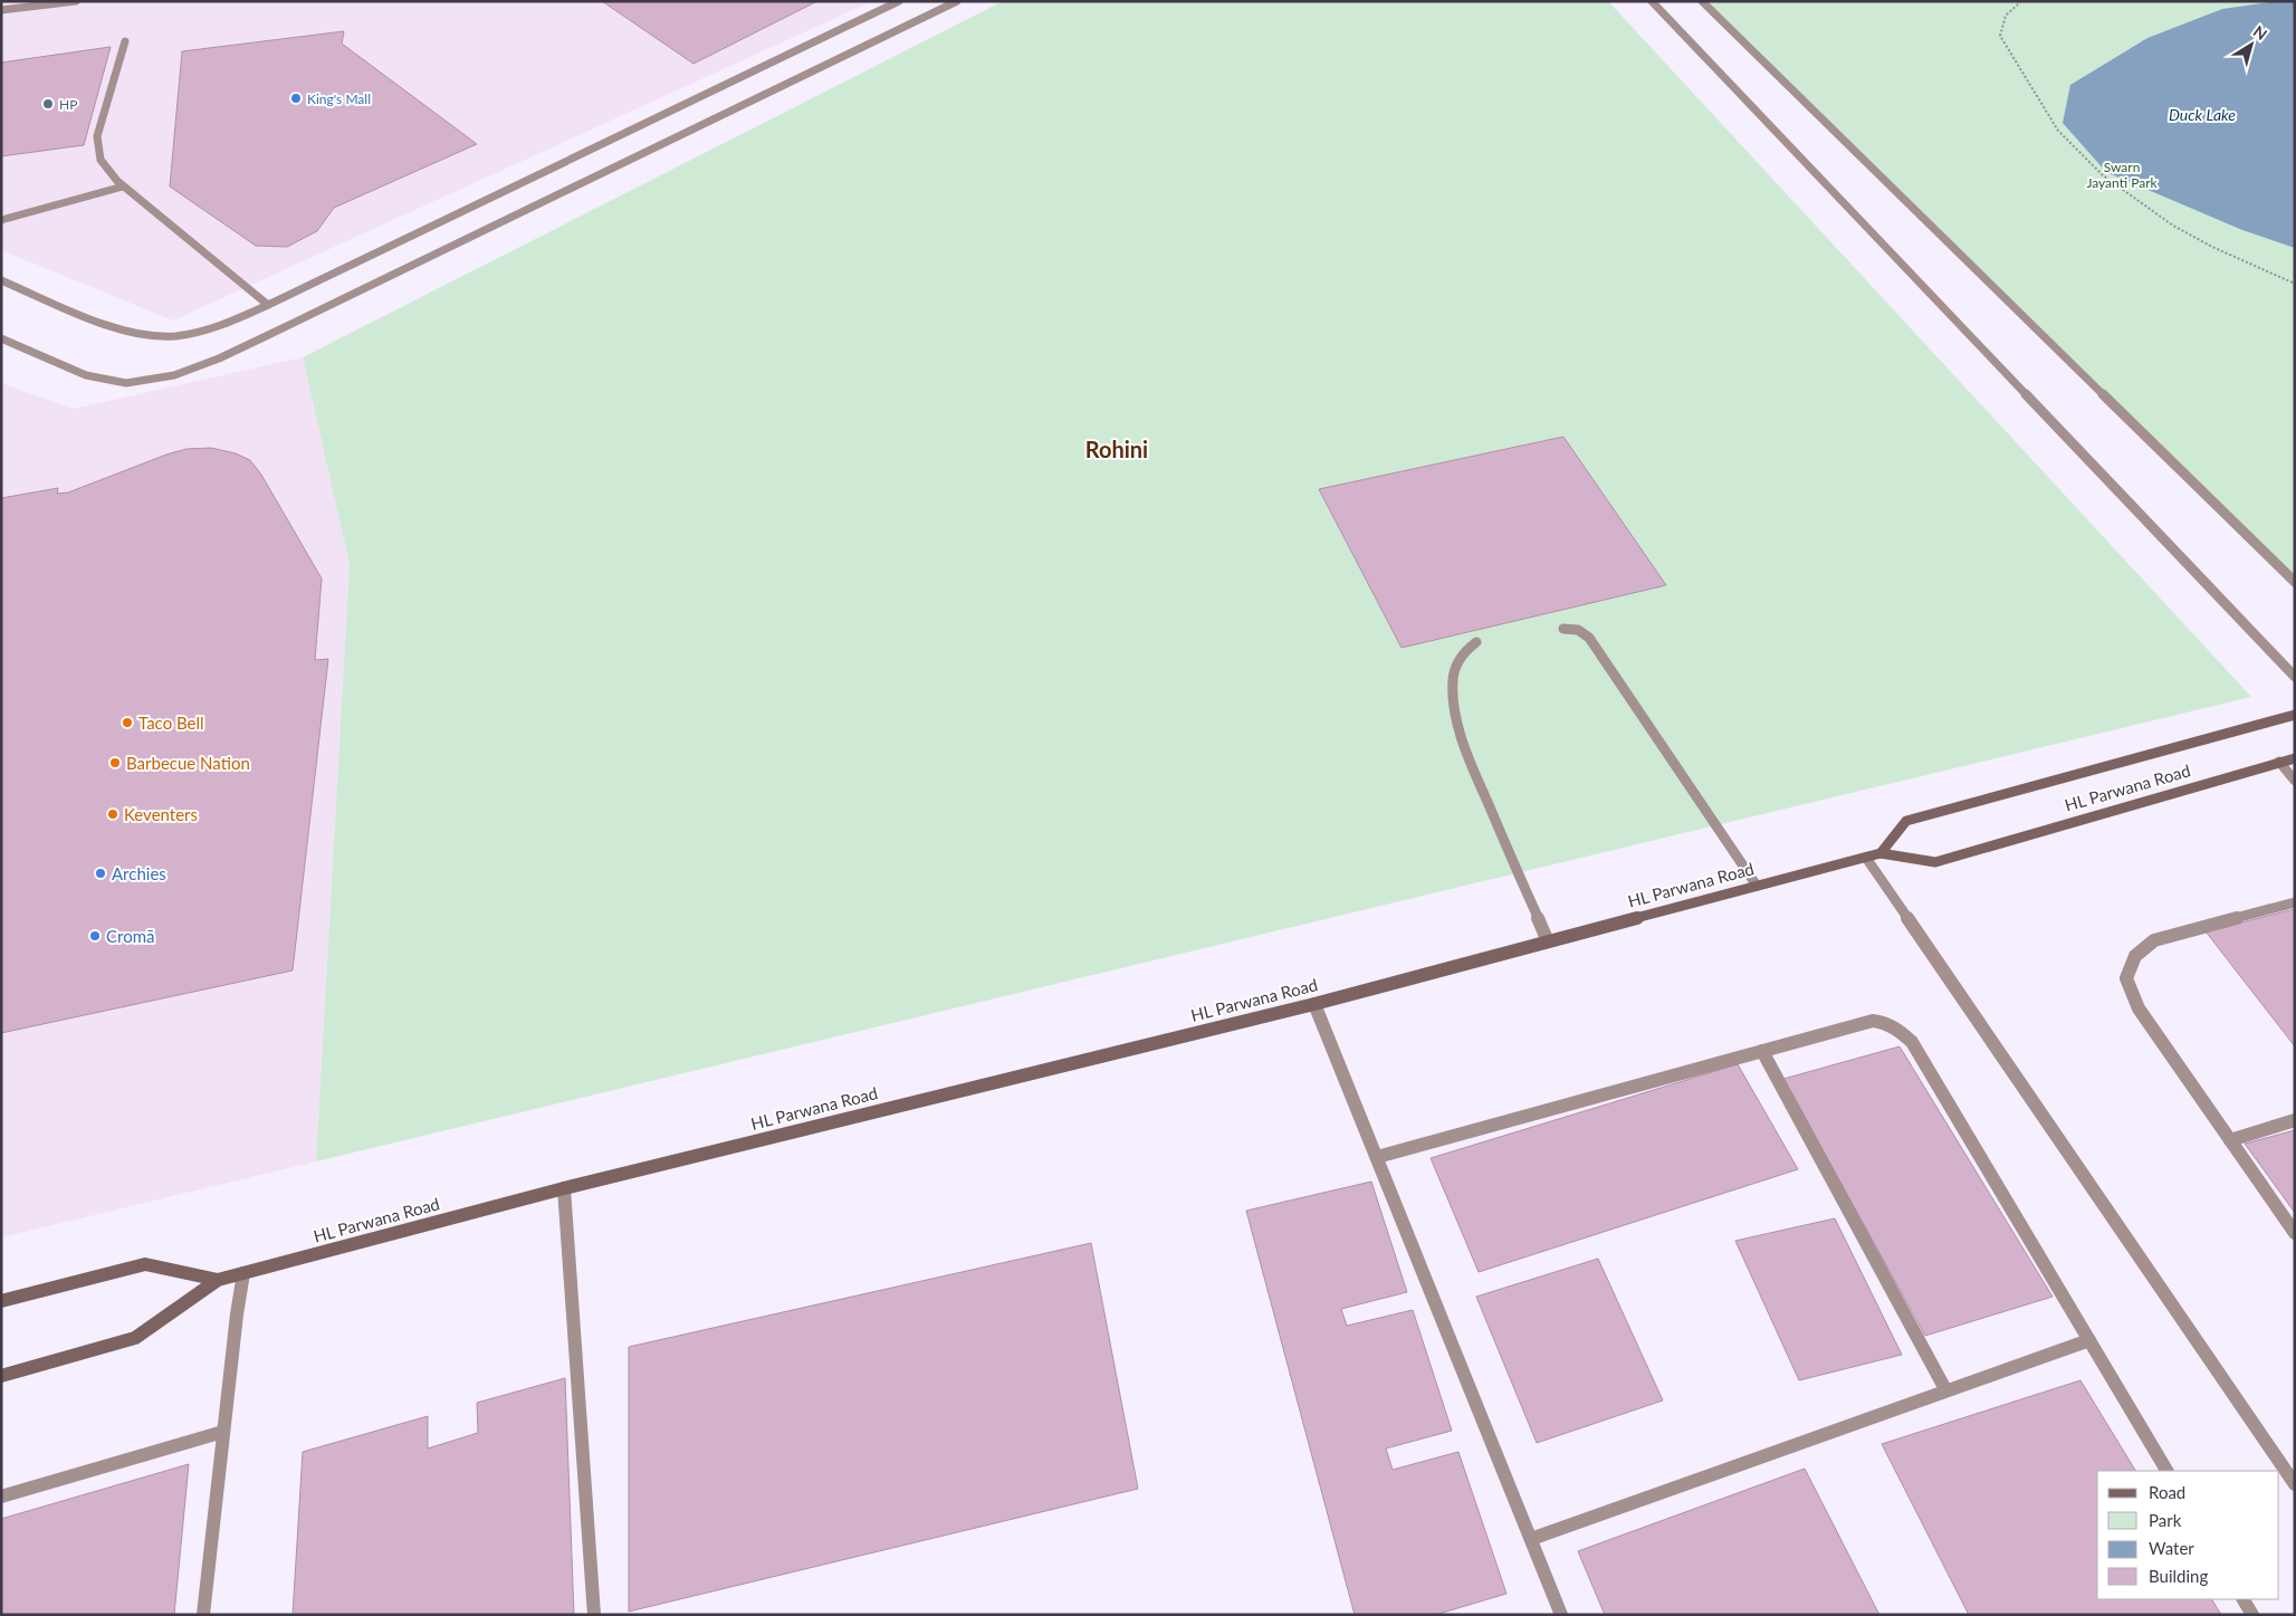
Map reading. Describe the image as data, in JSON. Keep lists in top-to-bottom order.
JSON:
{
  "streets": {
    "street": ["HL Parwana Road"]
  },
  "districts": ["Rohini"],
  "water": ["Duck Lake"],
  "parks": ["Swarn Jayanti Park"],
  "places": [
    "King's Mall",
    "HP",
    "Taco Bell",
    "Barbecue Nation",
    "Keventers",
    "Archies",
    "Cromā"
  ],
  "legend": [
    "Road",
    "Park",
    "Water",
    "Building"
  ],
  "north": "top right"
}
